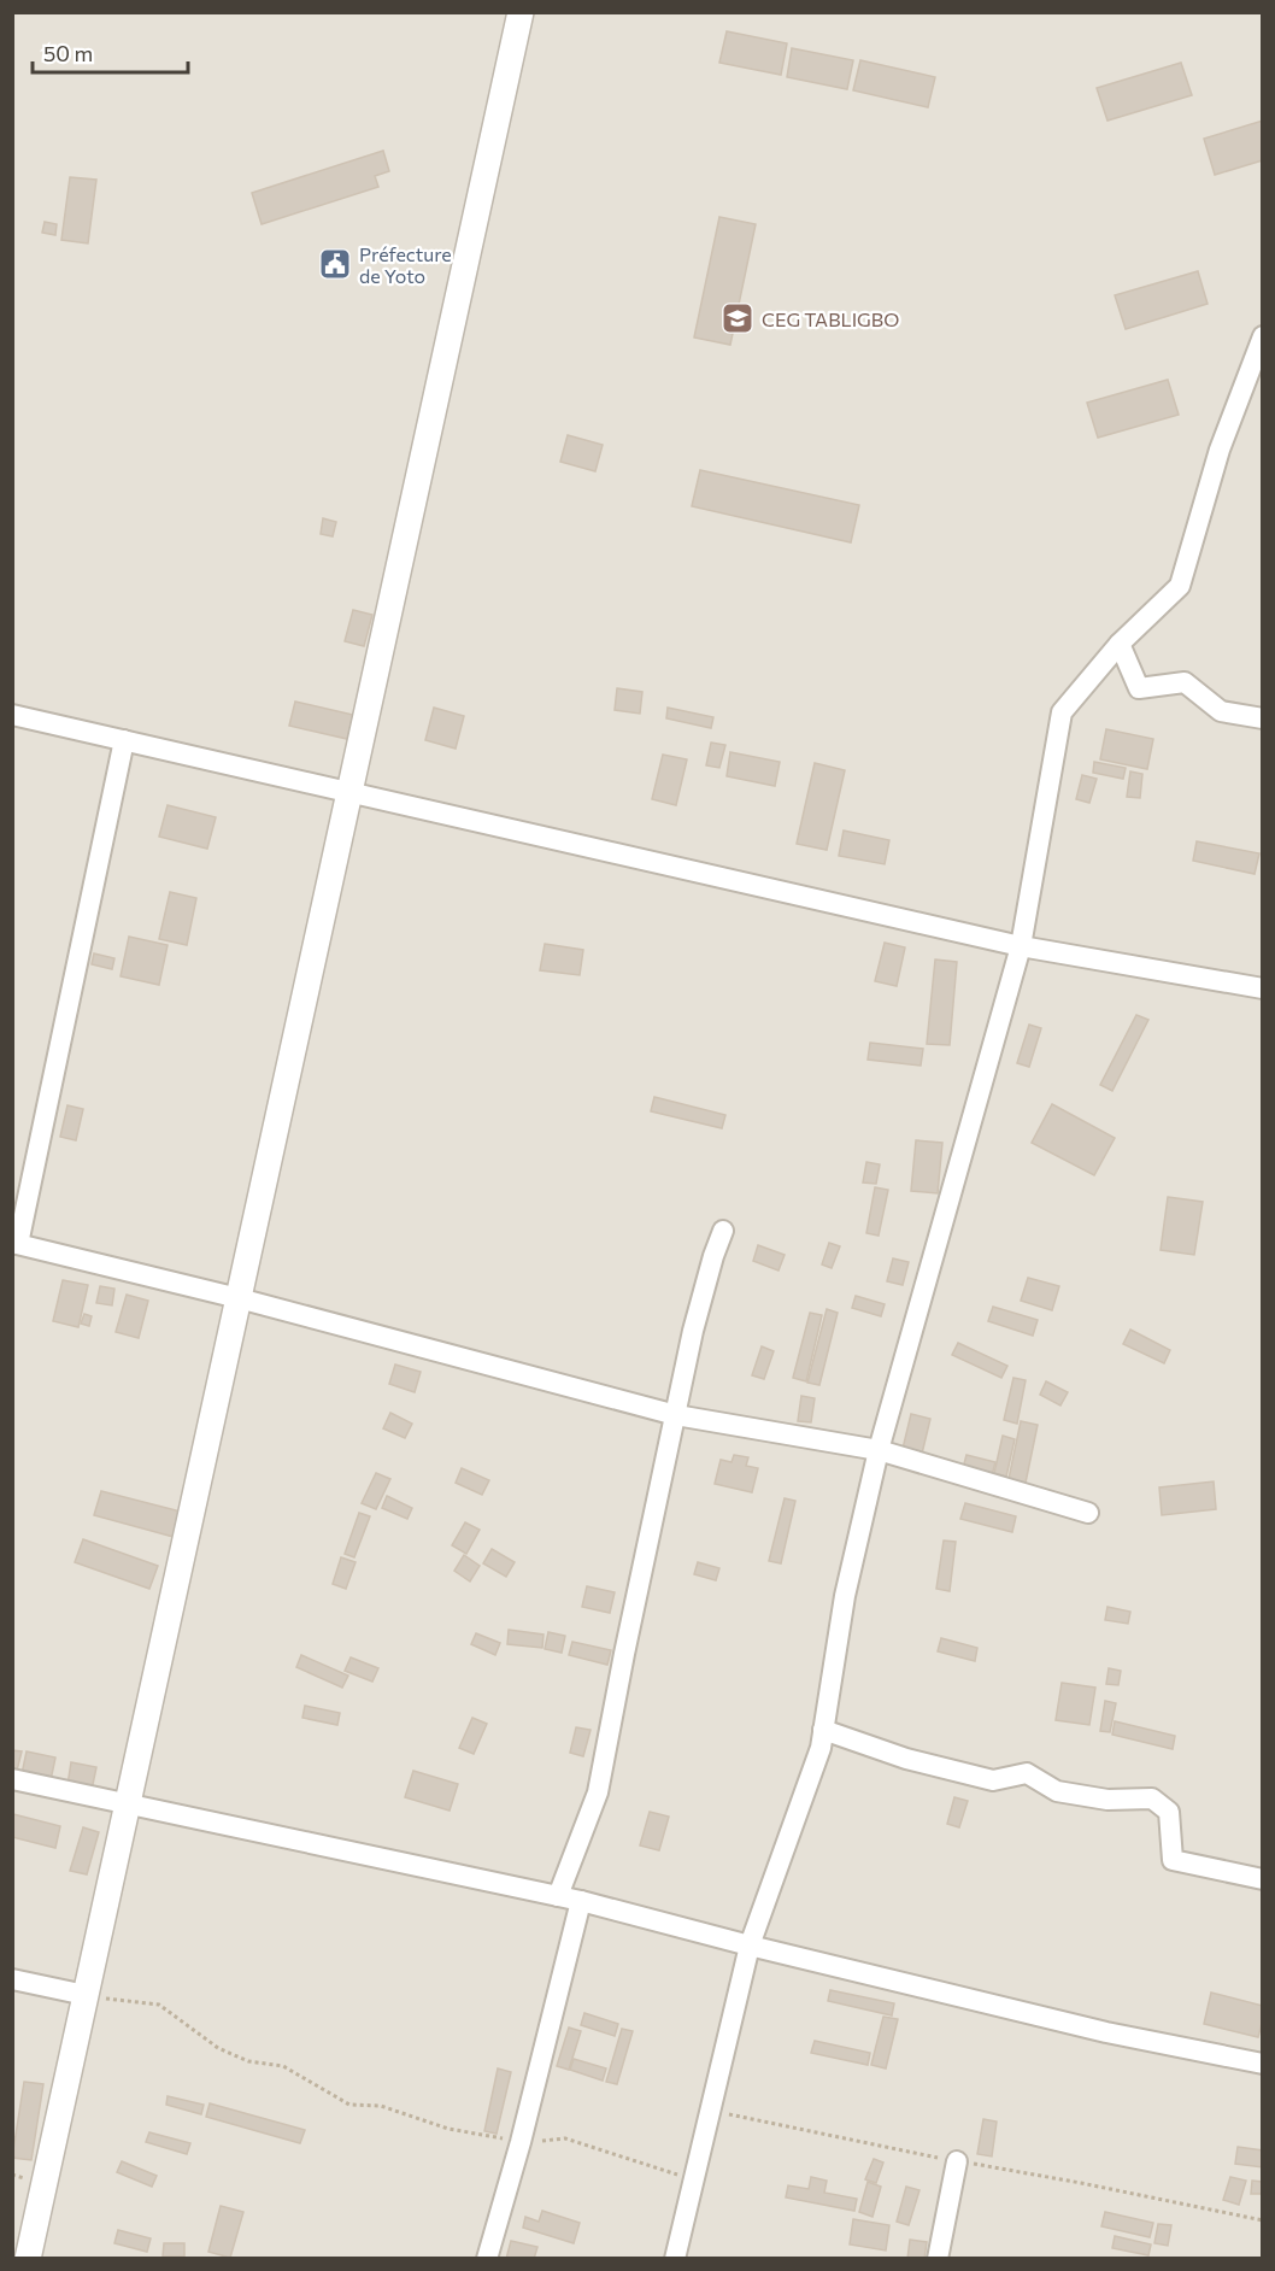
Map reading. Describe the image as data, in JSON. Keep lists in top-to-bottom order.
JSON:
{
  "places": {
    "public building": ["Préfecture de Yoto"],
    "school or university": ["CEG TABLIGBO"]
  },
  "scale_bar": "50 m"
}
